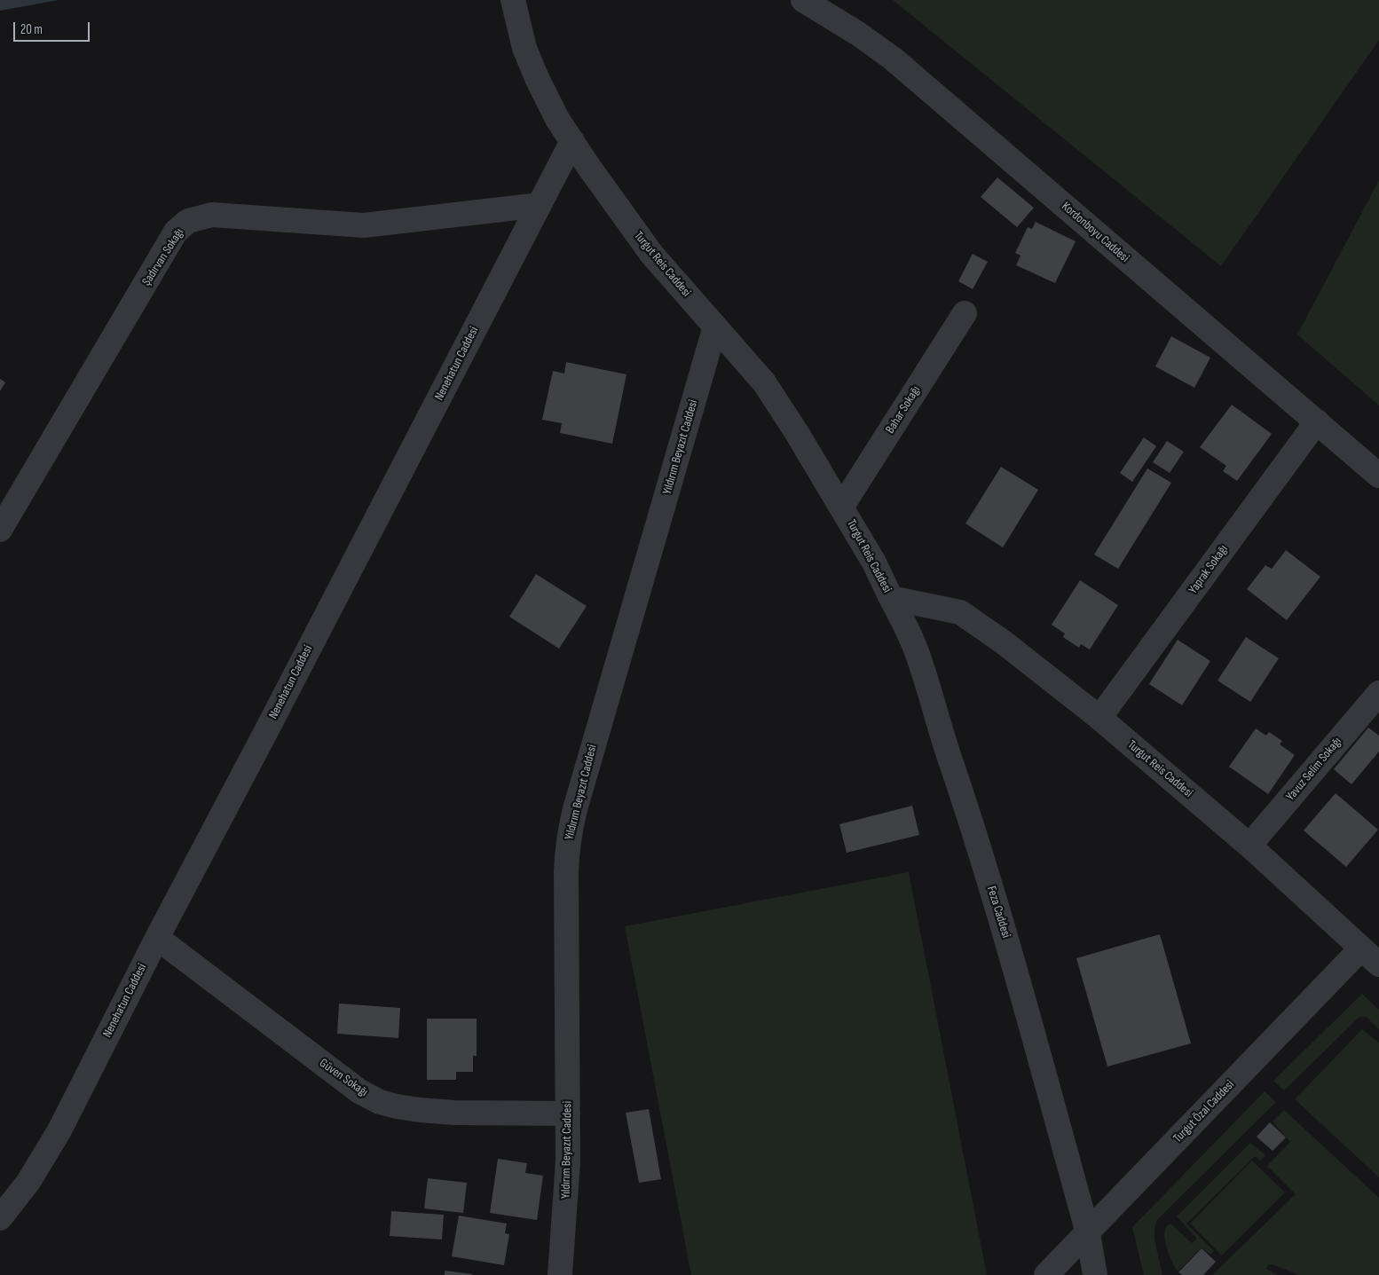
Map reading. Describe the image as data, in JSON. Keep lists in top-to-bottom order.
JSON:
{
  "streets": {
    "street": [
      "Kordonboyu Caddesi",
      "Şadırvan Sokağı",
      "Turgut Reis Caddesi",
      "Nenehatun Caddesi",
      "Bahar Sokağı",
      "Yıldırım Beyazıt Caddesi",
      "Yaprak Sokağı",
      "Yavuz Selim Sokağı",
      "Feza Caddesi",
      "Güven Sokağı",
      "Turgut Özal Caddesi"
    ]
  },
  "crossings": [
    ["Kordonboyu Caddesi", "Yaprak Sokağı"],
    ["Şadırvan Sokağı", "Nenehatun Caddesi"],
    ["Turgut Reis Caddesi", "Nenehatun Caddesi"],
    ["Turgut Reis Caddesi", "Bahar Sokağı"],
    ["Turgut Reis Caddesi", "Yıldırım Beyazıt Caddesi"],
    ["Turgut Reis Caddesi", "Yaprak Sokağı"],
    ["Turgut Reis Caddesi", "Yavuz Selim Sokağı"],
    ["Turgut Reis Caddesi", "Feza Caddesi"],
    ["Turgut Reis Caddesi", "Turgut Özal Caddesi"],
    ["Nenehatun Caddesi", "Güven Sokağı"],
    ["Yıldırım Beyazıt Caddesi", "Güven Sokağı"],
    ["Feza Caddesi", "Turgut Özal Caddesi"]
  ],
  "scale_bar": "20 m"
}
